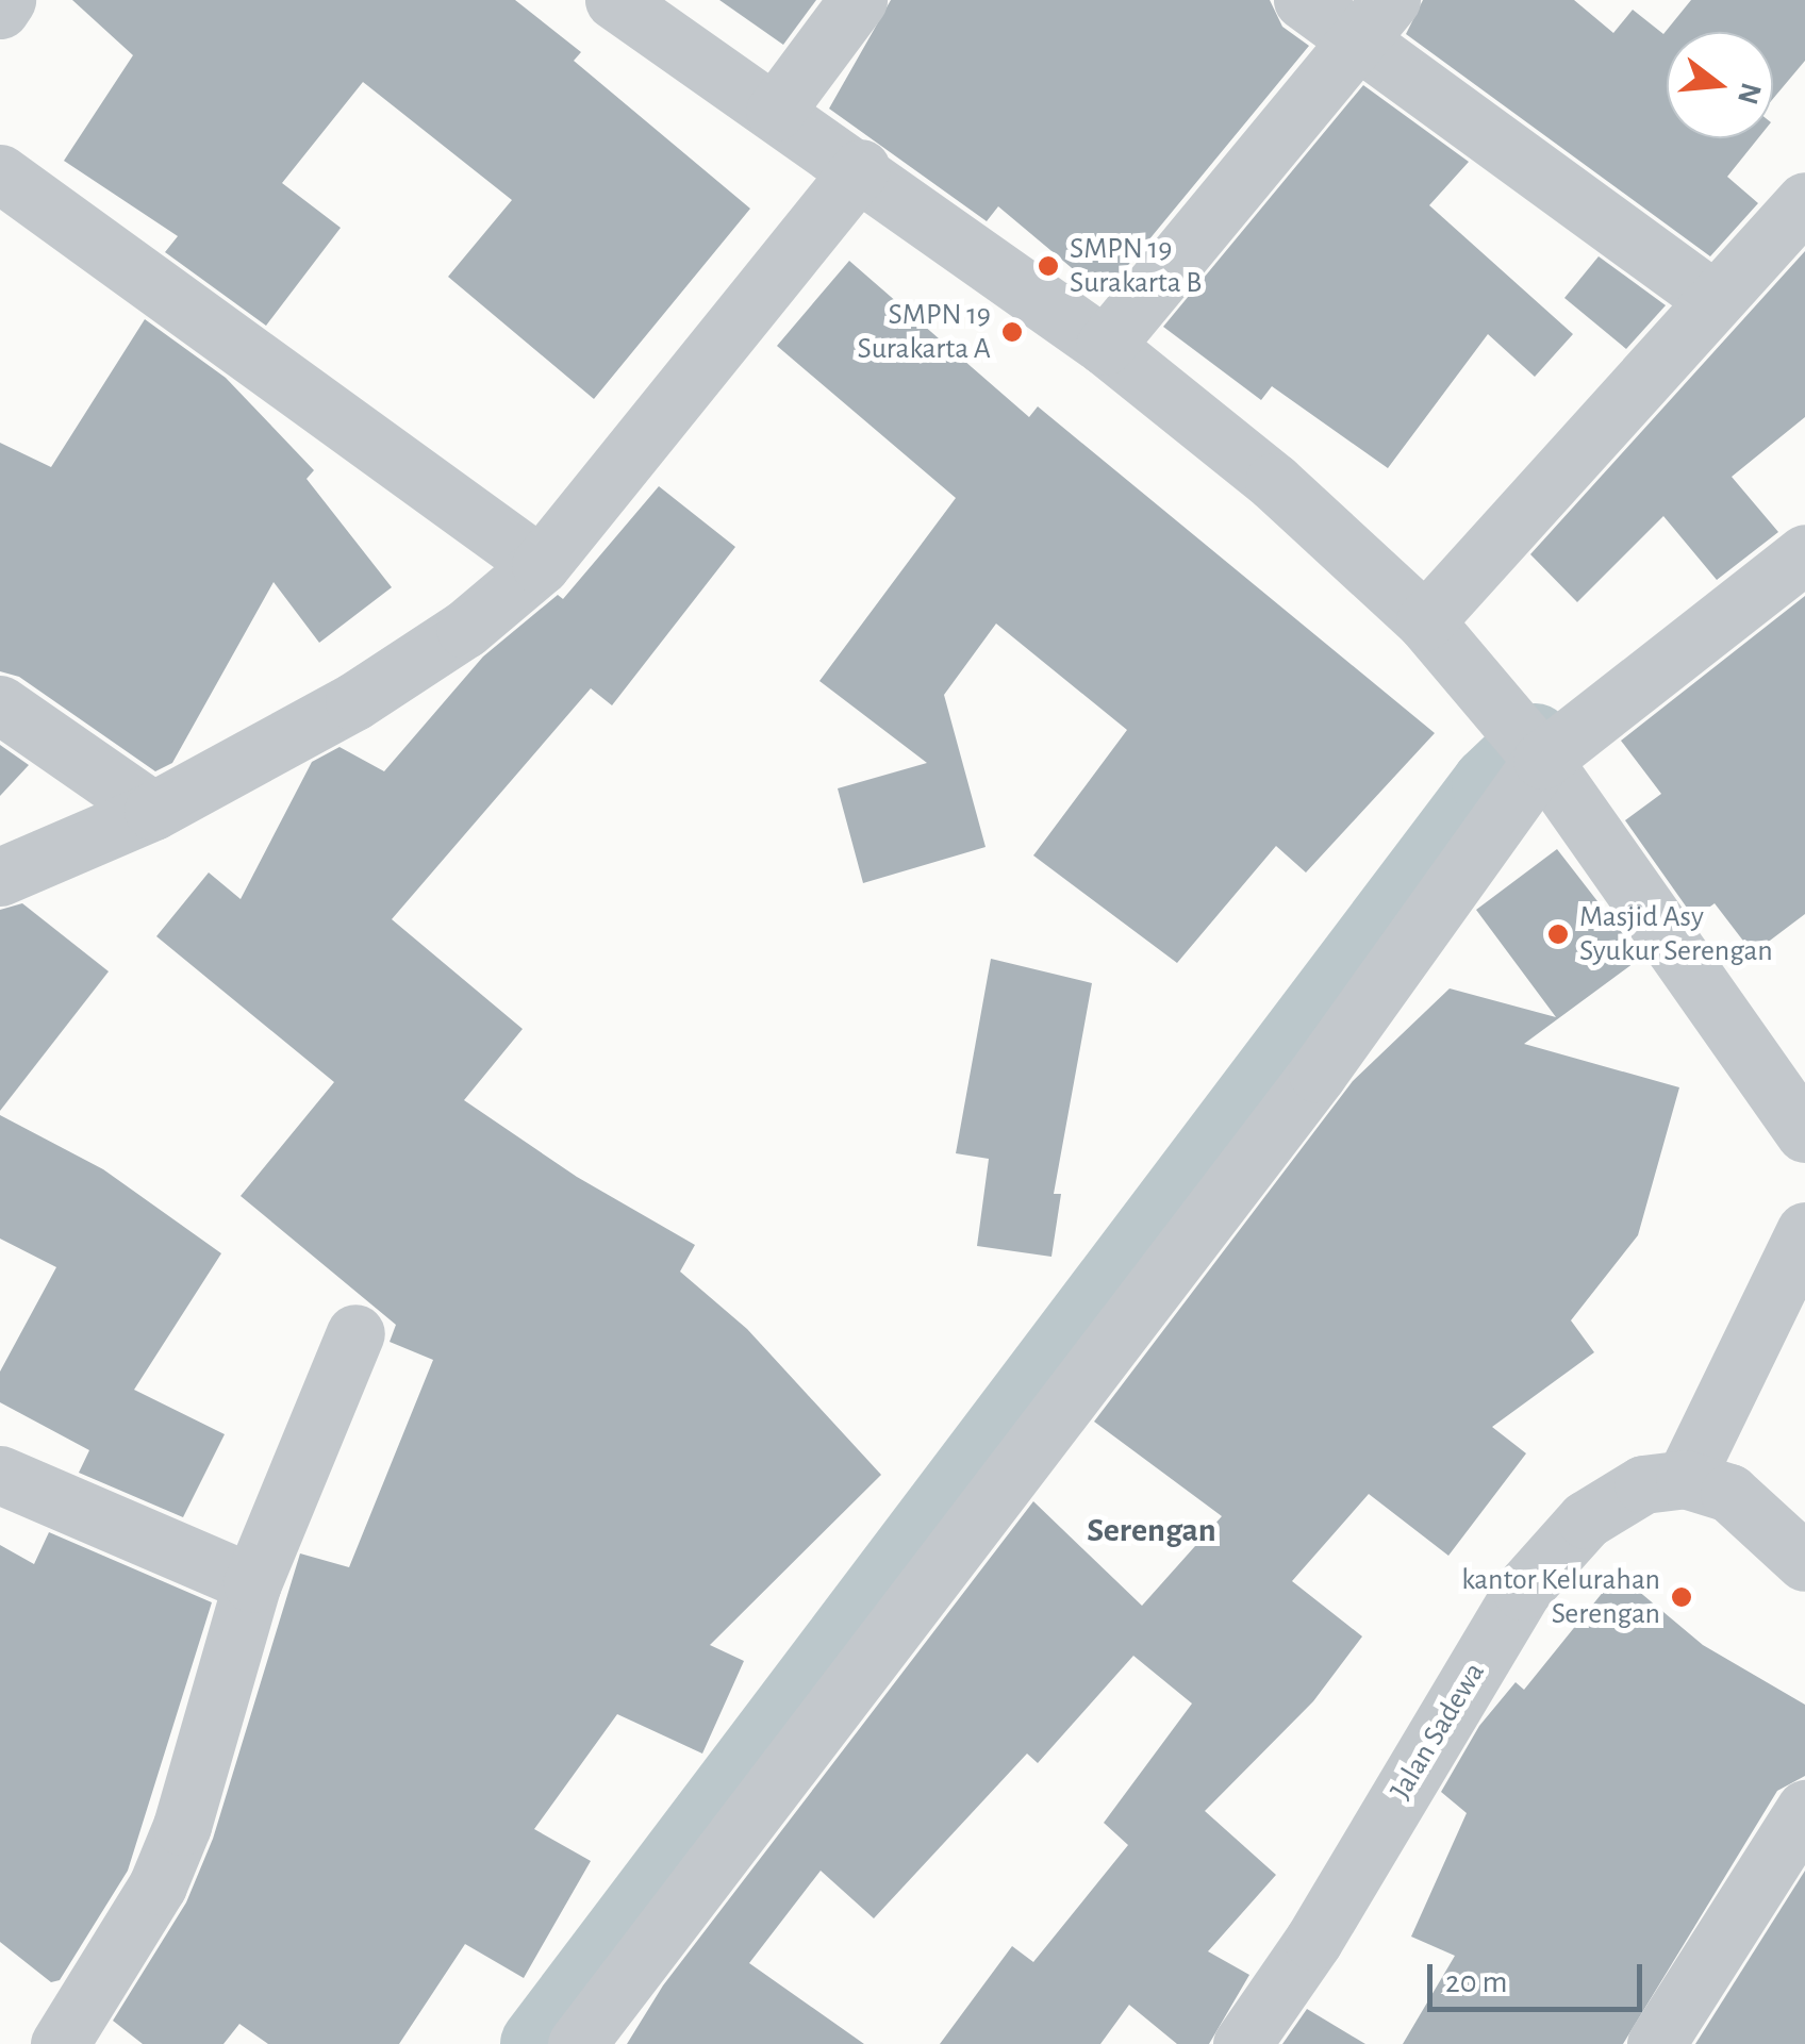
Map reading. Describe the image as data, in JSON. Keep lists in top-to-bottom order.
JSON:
{
  "streets": {
    "street": ["Jalan Sadewa"]
  },
  "districts": ["Serengan"],
  "places": [
    "SMPN 19 Surakarta B",
    "SMPN 19 Surakarta A",
    "Masjid Asy Syukur Serengan",
    "kantor Kelurahan Serengan"
  ],
  "scale_bar": "20 m",
  "north": "right"
}
